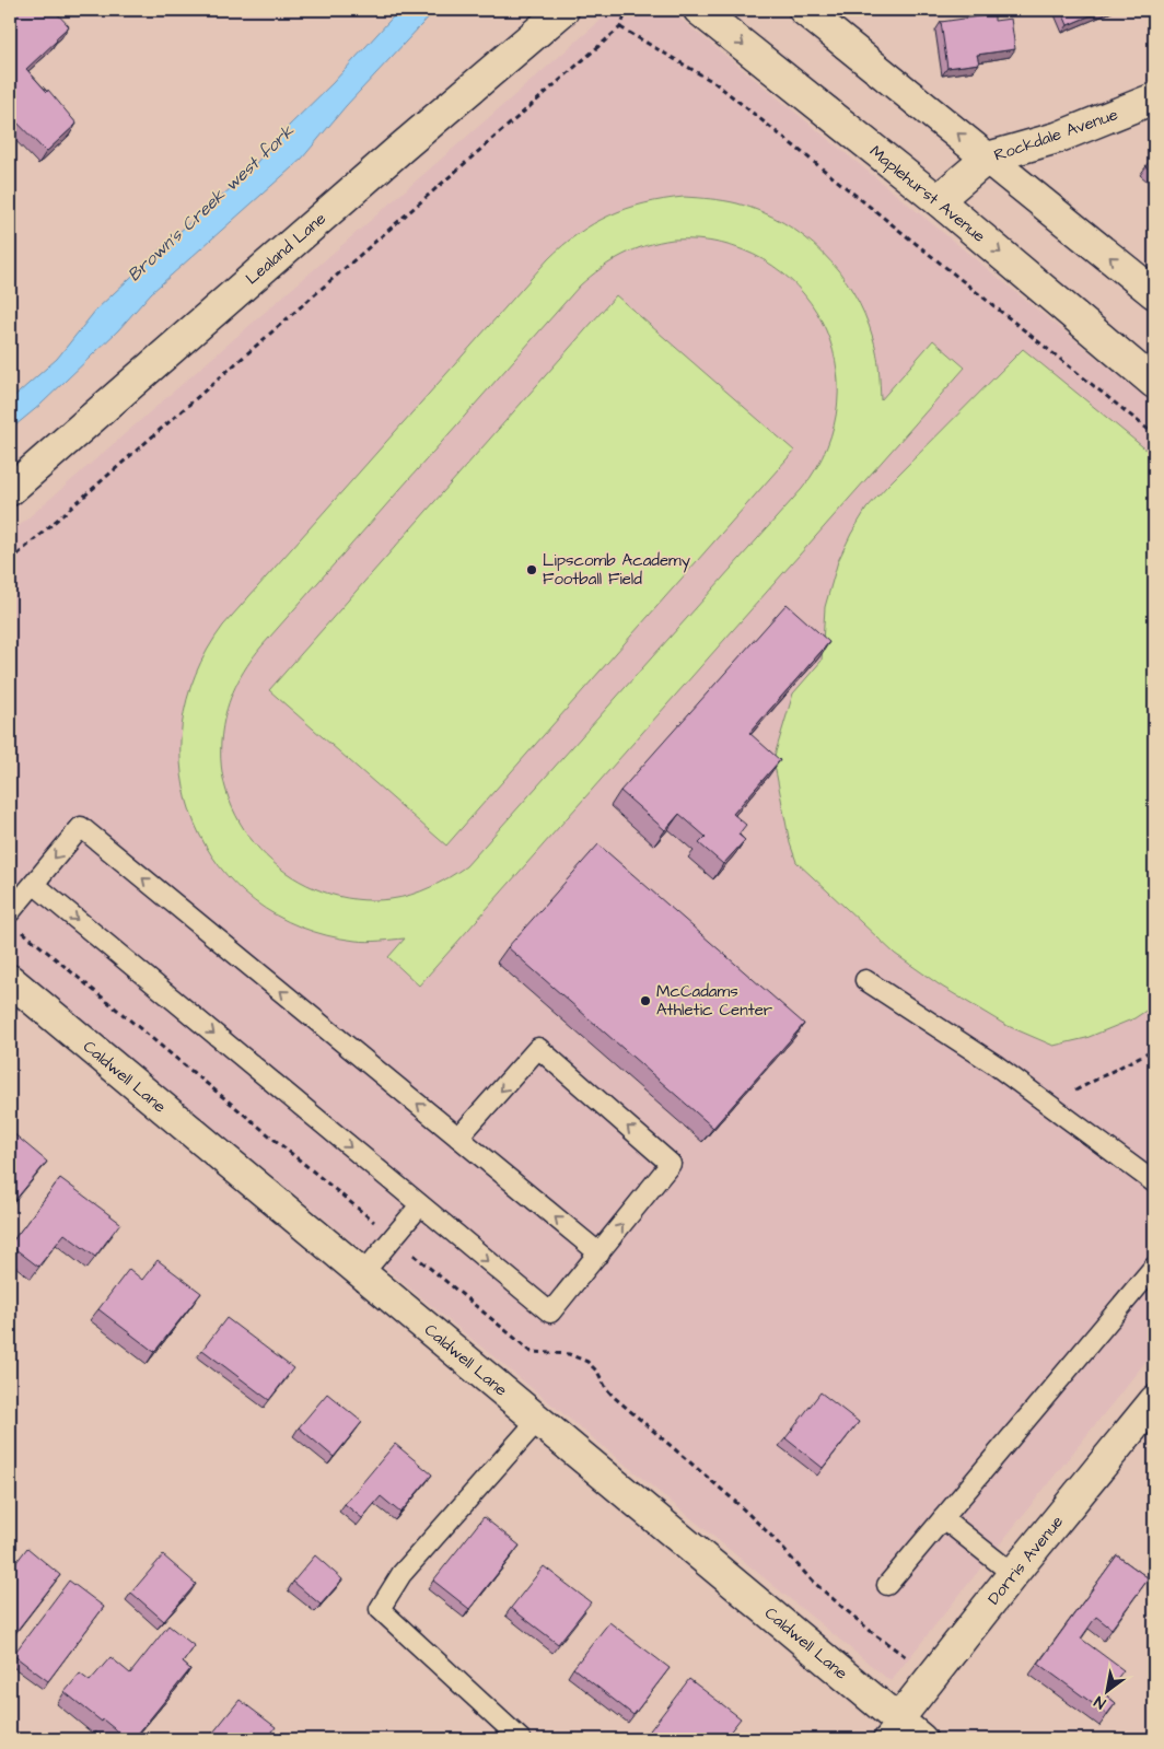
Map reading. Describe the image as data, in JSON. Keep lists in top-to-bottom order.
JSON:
{
  "streets": {
    "street": [
      "Rockdale Avenue",
      "Maplehurst Avenue",
      "Lealand Lane",
      "Caldwell Lane",
      "Dorris Avenue"
    ]
  },
  "crossings": [
    ["Rockdale Avenue", "Maplehurst Avenue"],
    ["Caldwell Lane", "Dorris Avenue"]
  ],
  "water": ["Brown's Creek west fork"],
  "places": ["Lipscomb Academy Football Field", "McCadams Athletic Center"],
  "north": "bottom left"
}
